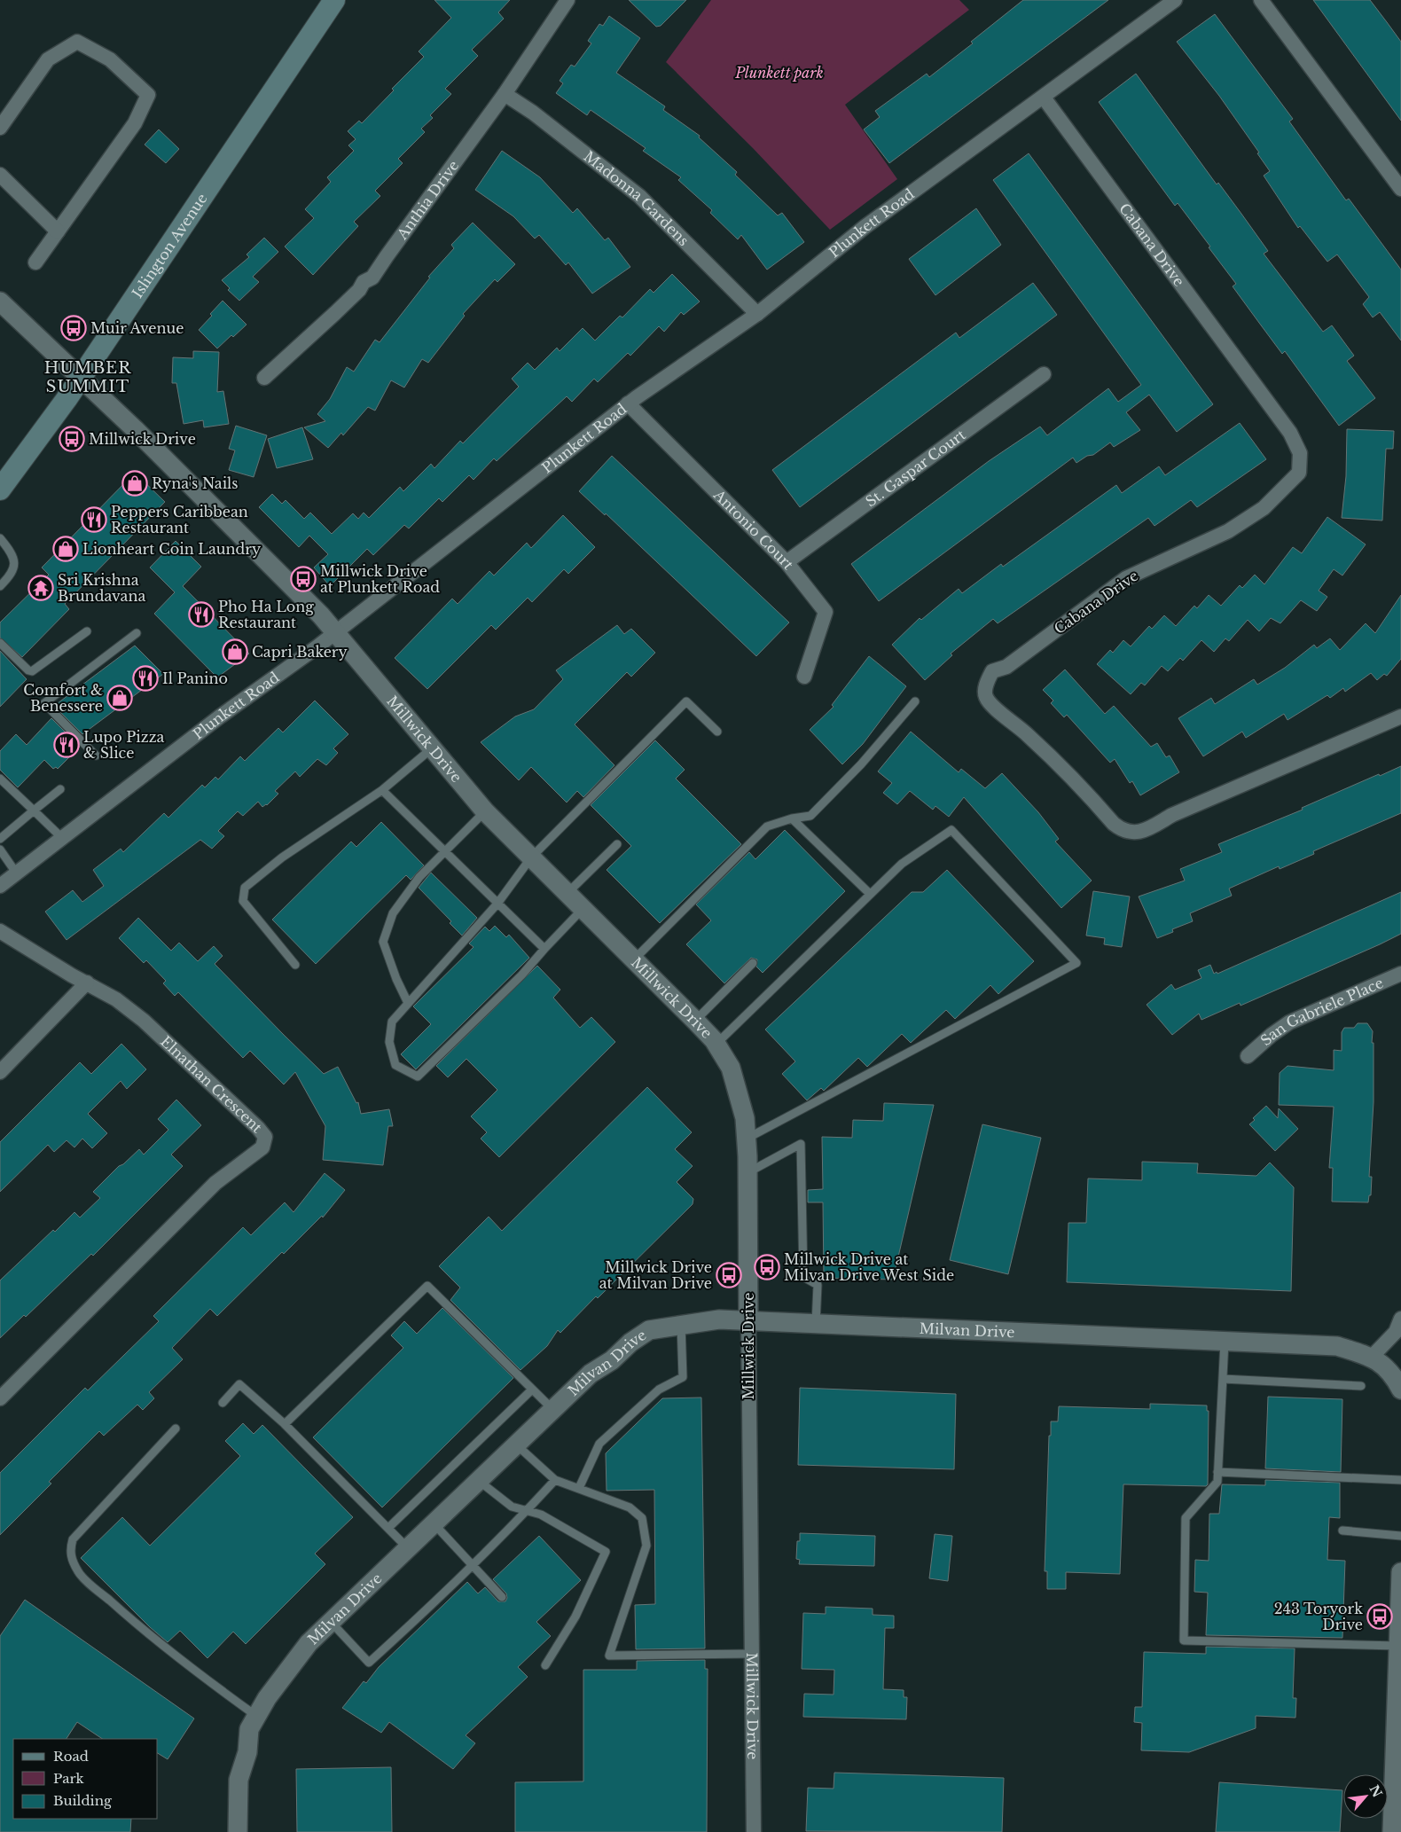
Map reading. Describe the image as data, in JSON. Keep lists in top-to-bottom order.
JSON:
{
  "streets": {
    "main road": ["Islington Avenue"],
    "street": [
      "Madonna Gardens",
      "Anthia Drive",
      "Plunkett Road",
      "Cabana Drive",
      "St. Gaspar Court",
      "Antonio Court",
      "Millwick Drive",
      "San Gabriele Place",
      "Elnathan Crescent",
      "Milvan Drive"
    ]
  },
  "crossings": [
    ["Madonna Gardens", "Anthia Drive"],
    ["Madonna Gardens", "Plunkett Road"],
    ["Plunkett Road", "Cabana Drive"],
    ["Plunkett Road", "Antonio Court"],
    ["Plunkett Road", "Millwick Drive"],
    ["Islington Avenue", "Millwick Drive"],
    ["St. Gaspar Court", "Antonio Court"],
    ["Millwick Drive", "Milvan Drive"]
  ],
  "districts": ["HUMBER SUMMIT"],
  "parks": ["Plunkett park"],
  "places": {
    "bus stop": [
      "Muir Avenue",
      "Millwick Drive",
      "Millwick Drive at Plunkett Road",
      "Millwick Drive at Milvan Drive West Side",
      "Millwick Drive at Milvan Drive",
      "243 Toryork Drive"
    ],
    "shop": [
      "Ryna's Nails",
      "Lionheart Coin Laundry",
      "Capri Bakery",
      "Comfort & Benessere"
    ],
    "restaurant": [
      "Peppers Caribbean Restaurant",
      "Pho Ha Long Restaurant",
      "Il Panino",
      "Lupo Pizza & Slice"
    ],
    "temple": ["Sri Krishna Brundavana"]
  },
  "legend": ["Road", "Park", "Building"],
  "north": "top right"
}
